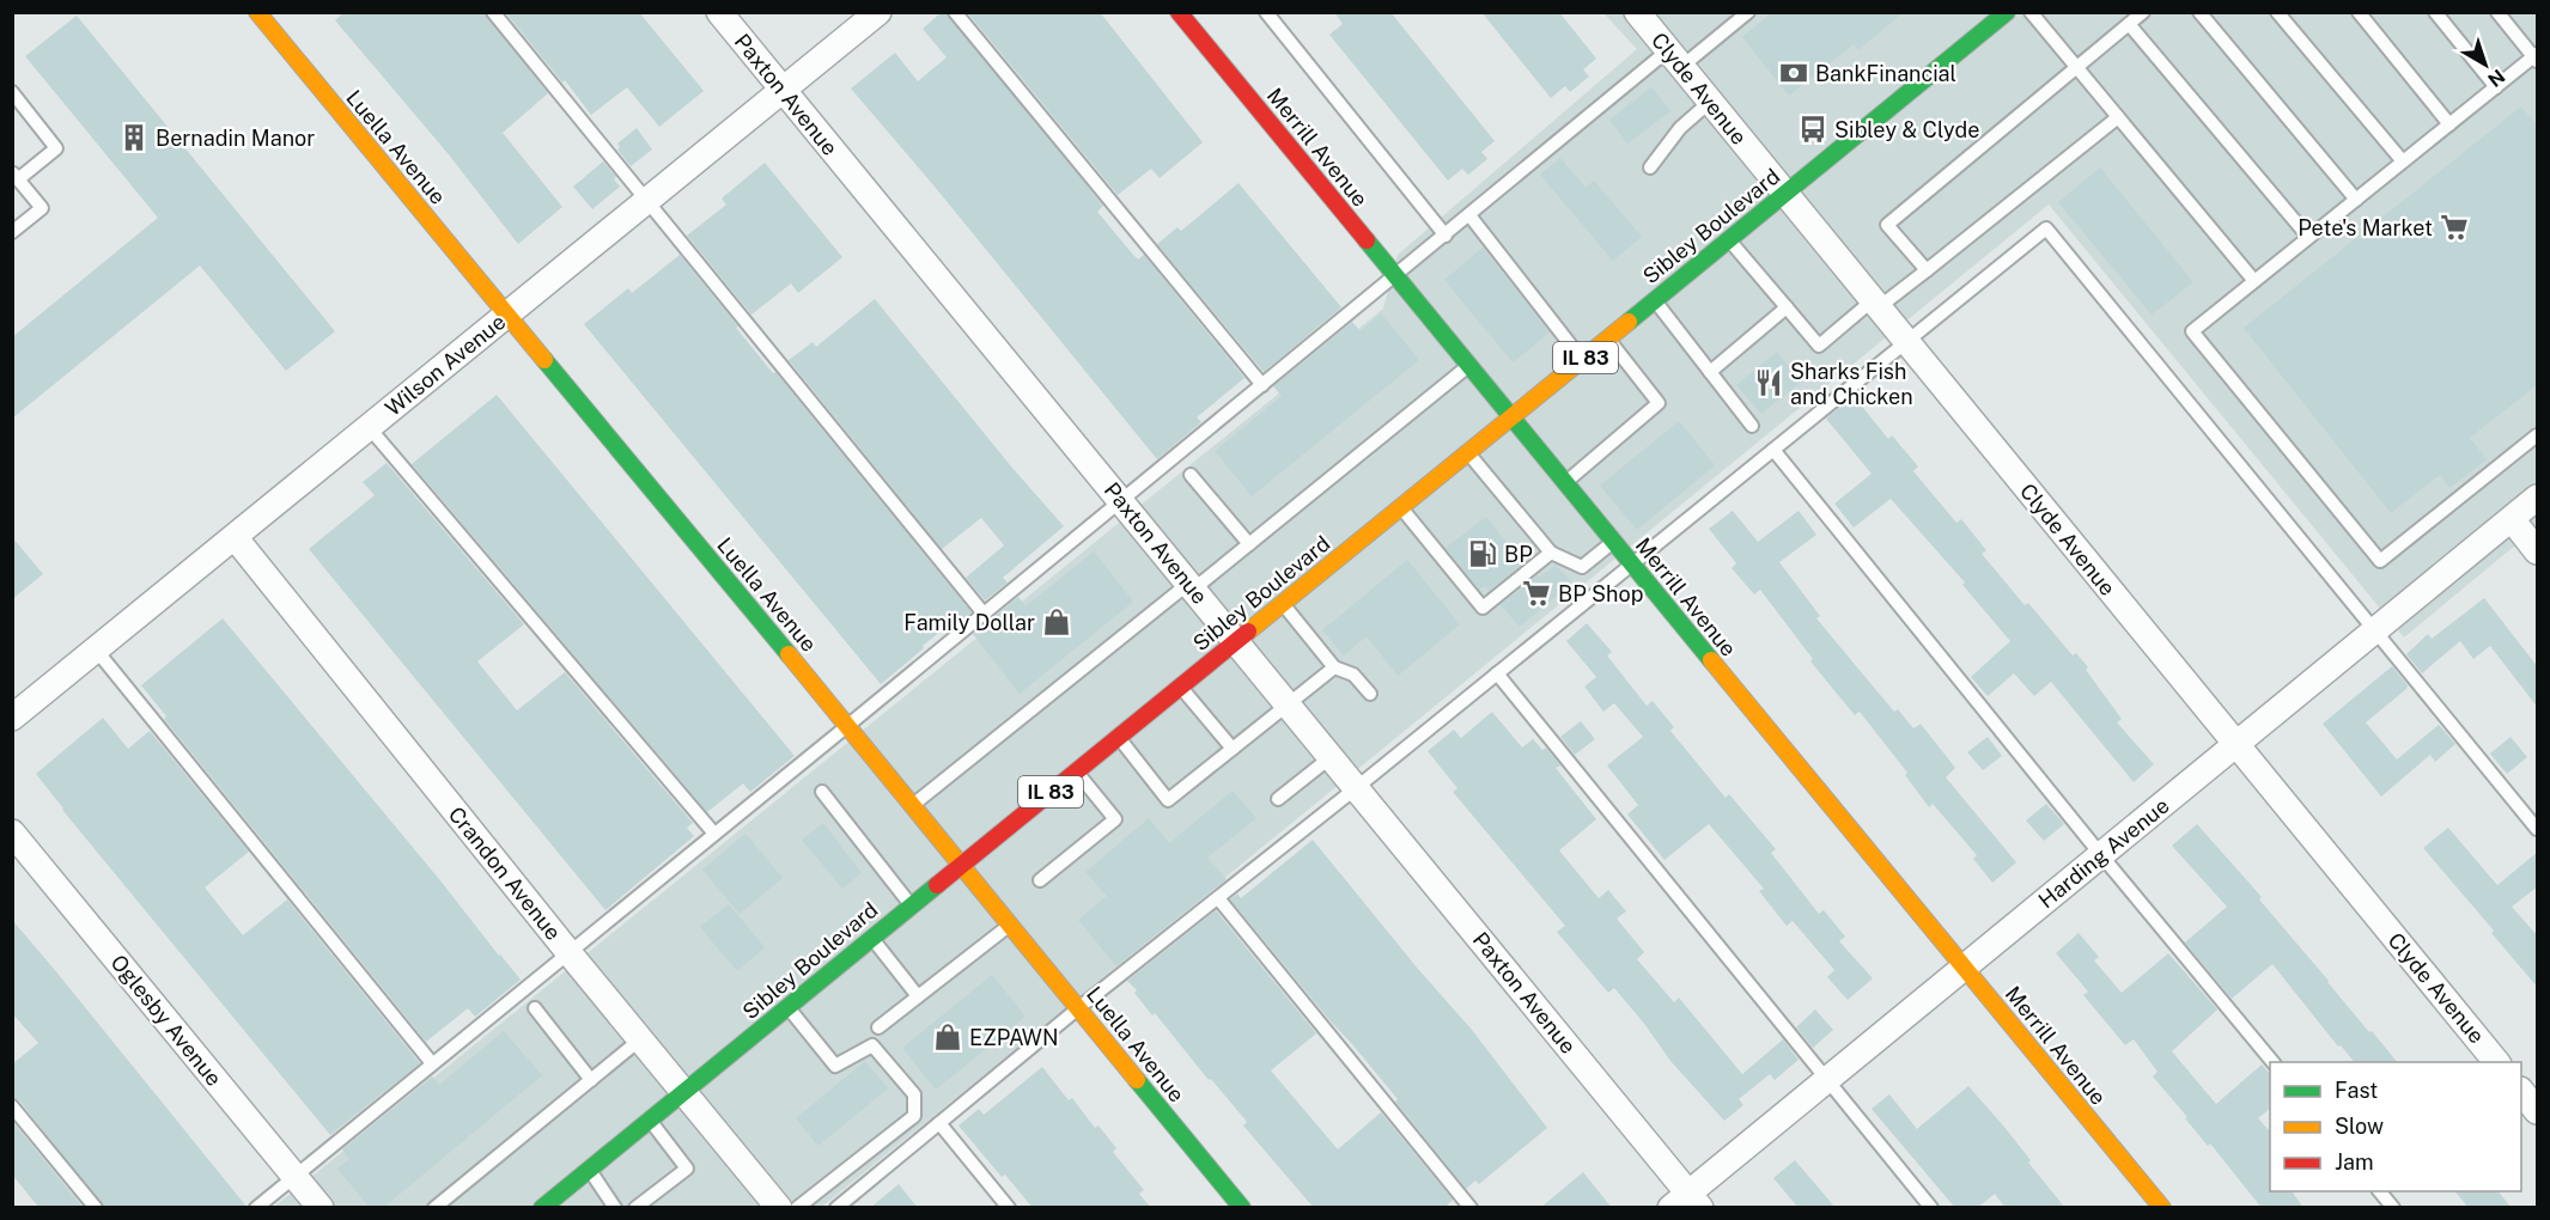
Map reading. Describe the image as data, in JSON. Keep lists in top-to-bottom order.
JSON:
{
  "streets": {
    "street": [
      "Clyde Avenue",
      "Paxton Avenue",
      "Luella Avenue",
      "Merrill Avenue",
      "Sibley Boulevard",
      "IL 83",
      "Wilson Avenue",
      "Harding Avenue",
      "Crandon Avenue",
      "Oglesby Avenue"
    ]
  },
  "crossings": [
    ["Clyde Avenue", "Sibley Boulevard"],
    ["Clyde Avenue", "Harding Avenue"],
    ["Paxton Avenue", "Sibley Boulevard"],
    ["Paxton Avenue", "Wilson Avenue"],
    ["Paxton Avenue", "Harding Avenue"],
    ["Luella Avenue", "Sibley Boulevard"],
    ["Luella Avenue", "Wilson Avenue"],
    ["Merrill Avenue", "Sibley Boulevard"],
    ["Merrill Avenue", "Harding Avenue"],
    ["Sibley Boulevard", "Crandon Avenue"],
    ["Wilson Avenue", "Crandon Avenue"]
  ],
  "places": {
    "bank": ["BankFinancial"],
    "bus stop": ["Sibley & Clyde"],
    "building": ["Bernadin Manor"],
    "supermarket": ["Pete's Market", "BP Shop"],
    "restaurant": ["Sharks Fish and Chicken"],
    "fuel station": ["BP"],
    "shop": ["Family Dollar", "EZPAWN"]
  },
  "legend": ["Fast", "Slow", "Jam"],
  "north": "bottom right"
}
